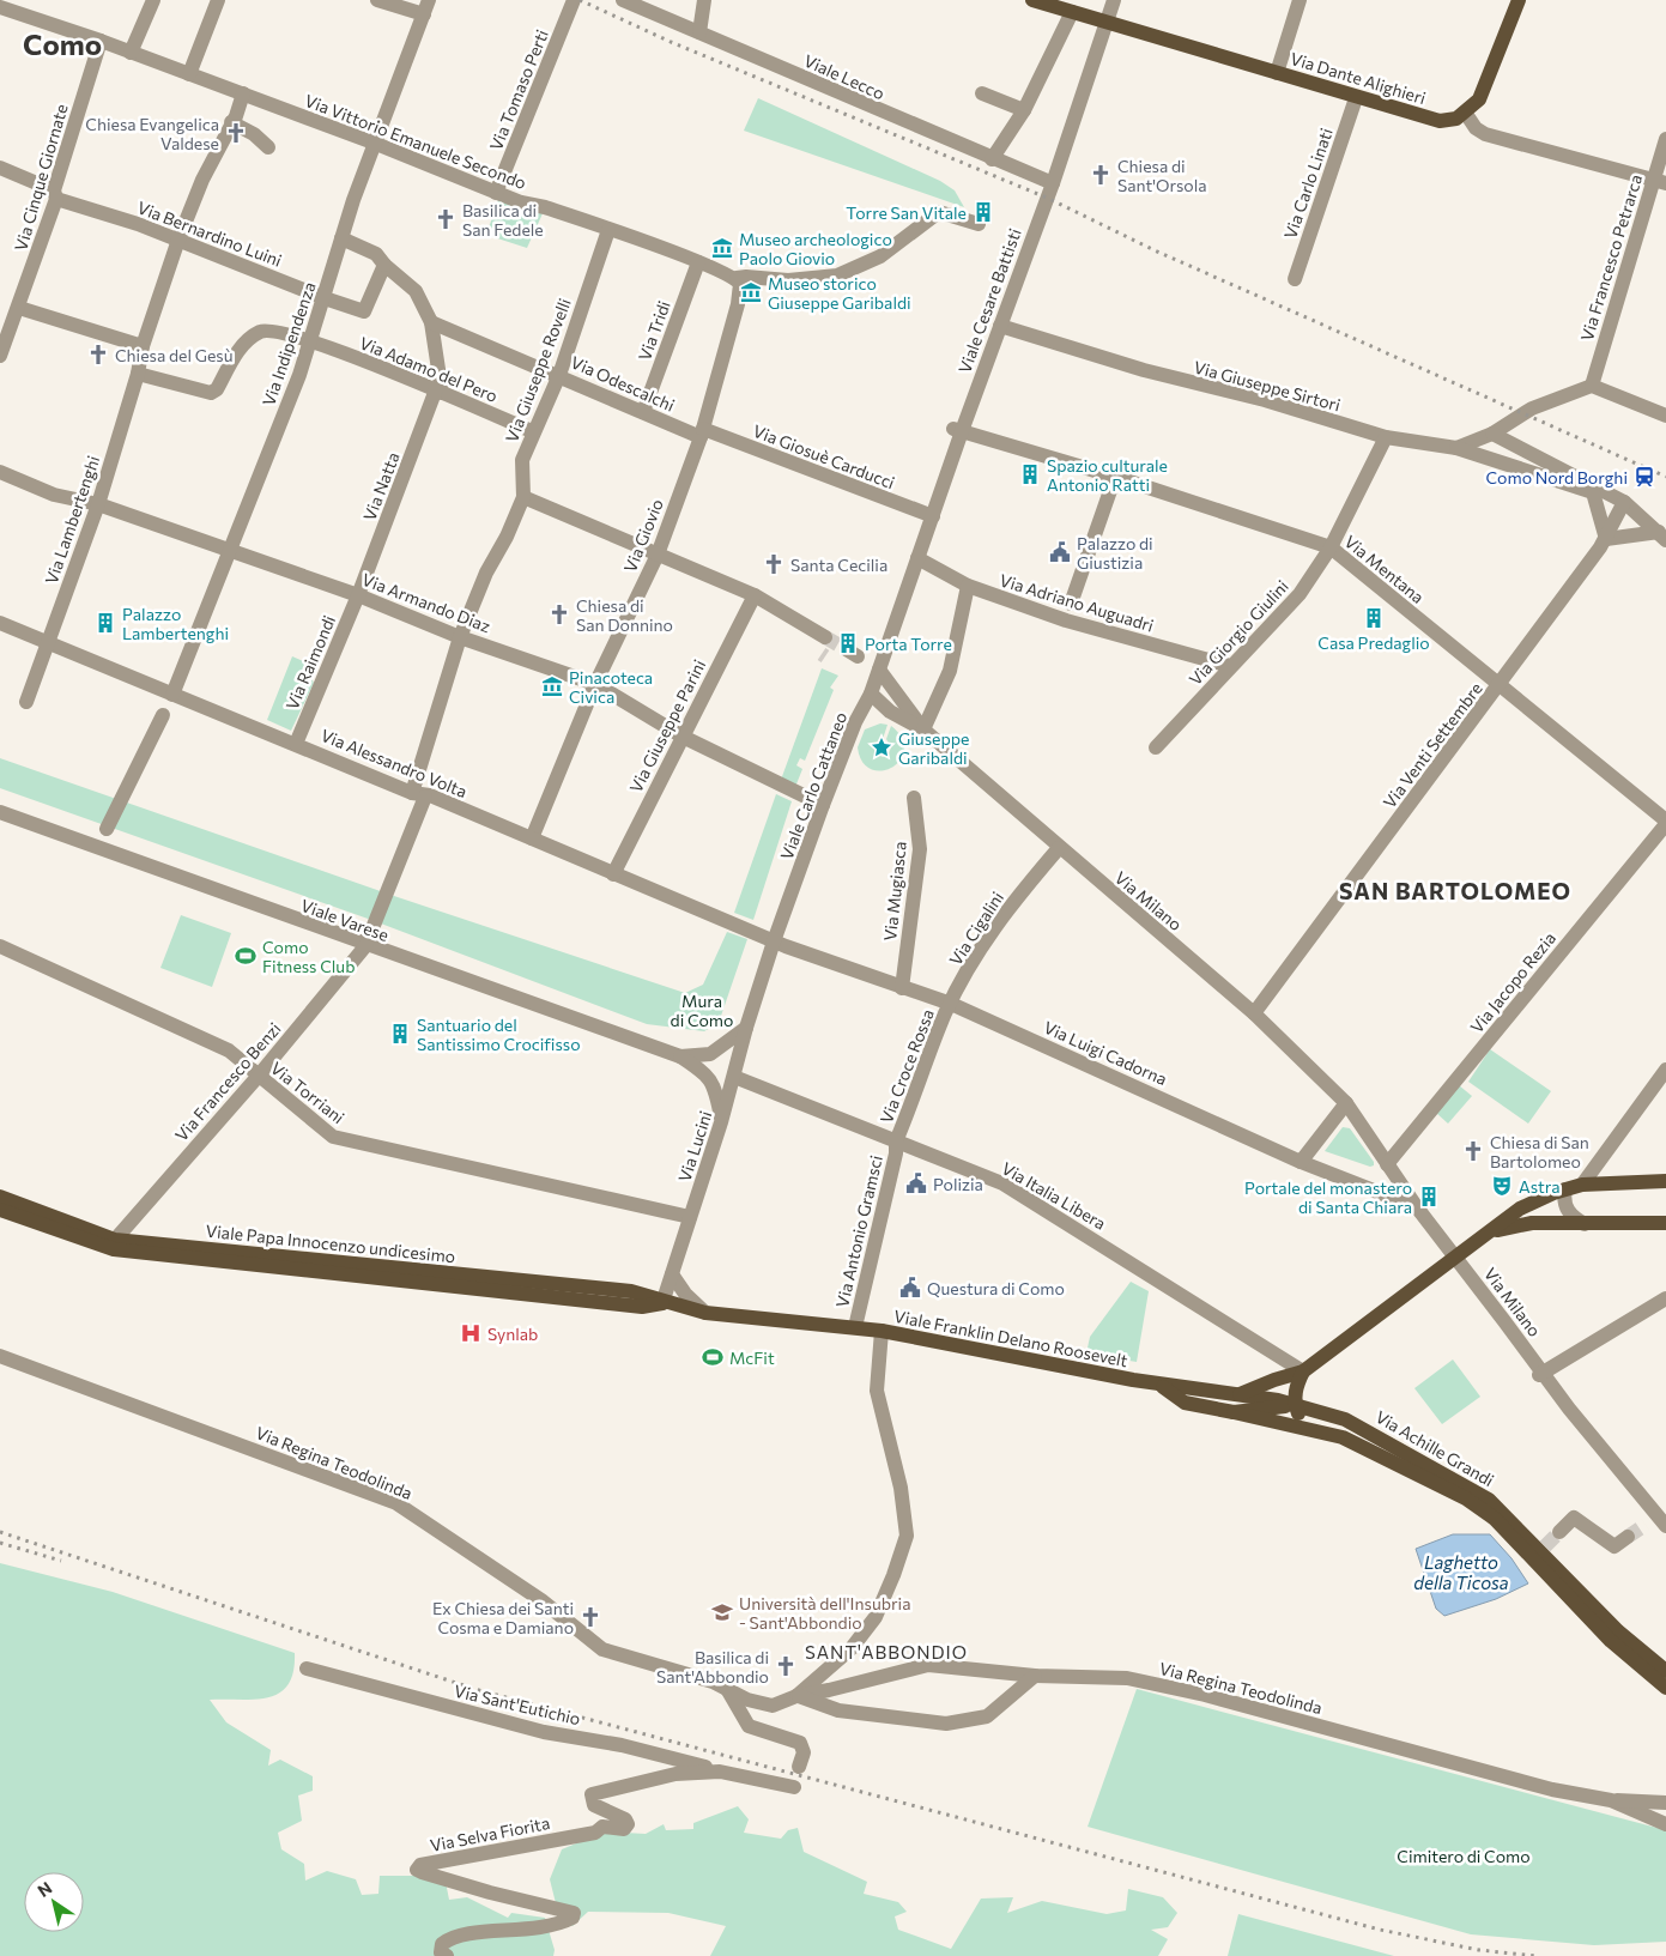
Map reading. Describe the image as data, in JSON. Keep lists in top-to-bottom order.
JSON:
{
  "streets": {
    "main road": [
      "Via Dante Alighieri",
      "Viale Papa Innocenzo undicesimo",
      "Viale Franklin Delano Roosevelt",
      "Via Achille Grandi"
    ],
    "street": [
      "Viale Lecco",
      "Via Tomaso Perti",
      "Via Vittorio Emanuele Secondo",
      "Via Cinque Giornate",
      "Via Carlo Linati",
      "Via Bernardino Luini",
      "Via Francesco Petrarca",
      "Viale Cesare Battisti",
      "Via Tridi",
      "Via Indipendenza",
      "Via Adamo del Pero",
      "Via Giuseppe Rovelli",
      "Via Odescalchi",
      "Via Giuseppe Sirtori",
      "Via Giosuè Carducci",
      "Via Natta",
      "Via Lambertenghi",
      "Via Giovio",
      "Via Mentana",
      "Via Armando Diaz",
      "Via Adriano Auguadri",
      "Via Giorgio Giulini",
      "Via Raimondi",
      "Via Giuseppe Parini",
      "Via Venti Settembre",
      "Via Alessandro Volta",
      "Viale Carlo Cattaneo",
      "Via Mugiasca",
      "Via Milano",
      "Viale Varese",
      "Via Cigalini",
      "Via Jacopo Rezia",
      "Via Luigi Cadorna",
      "Via Croce Rossa",
      "Via Francesco Benzi",
      "Via Torriani",
      "Via Lucini",
      "Via Italia Libera",
      "Via Antonio Gramsci",
      "Via Regina Teodolinda",
      "Via Sant'Eutichio",
      "Via Selva Fiorita"
    ]
  },
  "crossings": [
    ["Viale Lecco", "Viale Cesare Battisti"],
    ["Via Dante Alighieri", "Via Carlo Linati"],
    ["Via Dante Alighieri", "Viale Cesare Battisti"],
    ["Via Tomaso Perti", "Via Vittorio Emanuele Secondo"],
    ["Via Vittorio Emanuele Secondo", "Via Cinque Giornate"],
    ["Via Vittorio Emanuele Secondo", "Via Tridi"],
    ["Via Vittorio Emanuele Secondo", "Via Indipendenza"],
    ["Via Vittorio Emanuele Secondo", "Via Giuseppe Rovelli"],
    ["Via Vittorio Emanuele Secondo", "Via Lambertenghi"],
    ["Via Vittorio Emanuele Secondo", "Via Giovio"],
    ["Via Cinque Giornate", "Via Bernardino Luini"],
    ["Via Bernardino Luini", "Via Indipendenza"],
    ["Via Bernardino Luini", "Via Natta"],
    ["Via Bernardino Luini", "Via Lambertenghi"],
    ["Viale Cesare Battisti", "Via Giuseppe Sirtori"],
    ["Viale Cesare Battisti", "Via Giosuè Carducci"],
    ["Viale Cesare Battisti", "Via Mentana"],
    ["Viale Cesare Battisti", "Viale Carlo Cattaneo"],
    ["Via Tridi", "Via Odescalchi"],
    ["Via Indipendenza", "Via Adamo del Pero"],
    ["Via Indipendenza", "Via Natta"],
    ["Via Indipendenza", "Via Armando Diaz"],
    ["Via Indipendenza", "Via Alessandro Volta"],
    ["Via Adamo del Pero", "Via Giuseppe Rovelli"],
    ["Via Adamo del Pero", "Via Natta"],
    ["Via Adamo del Pero", "Via Lambertenghi"],
    ["Via Giuseppe Rovelli", "Via Odescalchi"],
    ["Via Giuseppe Rovelli", "Via Armando Diaz"],
    ["Via Giuseppe Rovelli", "Via Alessandro Volta"],
    ["Via Giuseppe Rovelli", "Via Francesco Benzi"],
    ["Via Odescalchi", "Via Giosuè Carducci"],
    ["Via Odescalchi", "Via Natta"],
    ["Via Odescalchi", "Via Giovio"],
    ["Via Giuseppe Sirtori", "Via Giorgio Giulini"],
    ["Via Giuseppe Sirtori", "Via Venti Settembre"],
    ["Via Giosuè Carducci", "Via Giovio"],
    ["Via Giosuè Carducci", "Viale Carlo Cattaneo"],
    ["Via Natta", "Via Armando Diaz"],
    ["Via Natta", "Via Raimondi"],
    ["Via Lambertenghi", "Via Armando Diaz"],
    ["Via Lambertenghi", "Via Alessandro Volta"],
    ["Via Giovio", "Via Armando Diaz"],
    ["Via Giovio", "Via Alessandro Volta"],
    ["Via Mentana", "Via Giorgio Giulini"],
    ["Via Mentana", "Via Venti Settembre"],
    ["Via Mentana", "Via Jacopo Rezia"],
    ["Via Armando Diaz", "Via Raimondi"],
    ["Via Armando Diaz", "Via Giuseppe Parini"],
    ["Via Armando Diaz", "Viale Carlo Cattaneo"],
    ["Via Adriano Auguadri", "Via Giorgio Giulini"],
    ["Via Adriano Auguadri", "Viale Carlo Cattaneo"],
    ["Via Raimondi", "Via Alessandro Volta"],
    ["Via Giuseppe Parini", "Via Alessandro Volta"],
    ["Via Venti Settembre", "Via Milano"],
    ["Via Alessandro Volta", "Viale Carlo Cattaneo"],
    ["Via Alessandro Volta", "Via Luigi Cadorna"],
    ["Via Alessandro Volta", "Via Francesco Benzi"],
    ["Viale Carlo Cattaneo", "Via Milano"],
    ["Viale Carlo Cattaneo", "Viale Varese"],
    ["Viale Carlo Cattaneo", "Via Luigi Cadorna"],
    ["Viale Carlo Cattaneo", "Via Lucini"],
    ["Via Mugiasca", "Via Luigi Cadorna"],
    ["Via Milano", "Via Cigalini"],
    ["Via Milano", "Via Jacopo Rezia"],
    ["Via Milano", "Via Luigi Cadorna"],
    ["Via Milano", "Viale Franklin Delano Roosevelt"],
    ["Viale Varese", "Via Francesco Benzi"],
    ["Viale Varese", "Via Lucini"],
    ["Via Cigalini", "Via Luigi Cadorna"],
    ["Via Cigalini", "Via Croce Rossa"],
    ["Via Luigi Cadorna", "Via Croce Rossa"],
    ["Via Croce Rossa", "Via Italia Libera"],
    ["Via Croce Rossa", "Via Antonio Gramsci"],
    ["Via Francesco Benzi", "Via Torriani"],
    ["Via Francesco Benzi", "Viale Papa Innocenzo undicesimo"],
    ["Via Torriani", "Via Lucini"],
    ["Via Lucini", "Via Italia Libera"],
    ["Via Lucini", "Viale Papa Innocenzo undicesimo"],
    ["Via Italia Libera", "Via Antonio Gramsci"],
    ["Via Italia Libera", "Viale Franklin Delano Roosevelt"],
    ["Via Antonio Gramsci", "Viale Papa Innocenzo undicesimo"],
    ["Via Antonio Gramsci", "Viale Franklin Delano Roosevelt"],
    ["Viale Papa Innocenzo undicesimo", "Viale Franklin Delano Roosevelt"],
    ["Viale Franklin Delano Roosevelt", "Via Achille Grandi"],
    ["Via Sant'Eutichio", "Via Selva Fiorita"]
  ],
  "districts": ["Como", "SAN BARTOLOMEO", "SANT'ABBONDIO"],
  "water": ["Laghetto della Ticosa"],
  "parks": ["Mura di Como", "Cimitero di Como"],
  "places": {
    "church": [
      "Chiesa Evangelica Valdese",
      "Chiesa di Sant'Orsola",
      "Basilica di San Fedele",
      "Chiesa del Gesù",
      "Santa Cecilia",
      "Chiesa di San Donnino",
      "Chiesa di San Bartolomeo",
      "Ex Chiesa dei Santi Cosma e Damiano",
      "Basilica di Sant'Abbondio"
    ],
    "building": [
      "Torre San Vitale",
      "Spazio culturale Antonio Ratti",
      "Casa Predaglio",
      "Palazzo Lambertenghi",
      "Porta Torre",
      "Santuario del Santissimo Crocifisso",
      "Portale del monastero di Santa Chiara"
    ],
    "museum": ["Museo archeologico Paolo Giovio", "Museo storico Giuseppe Garibaldi", "Pinacoteca Civica"],
    "station": ["Como Nord Borghi"],
    "public building": ["Palazzo di Giustizia", "Polizia", "Questura di Como"],
    "place": ["Giuseppe Garibaldi"],
    "sports": ["Como Fitness Club", "McFit"],
    "theatre": ["Astra"],
    "hospital": ["Synlab"],
    "school or university": ["Università dell'Insubria - Sant'Abbondio"]
  },
  "north": "top left"
}
